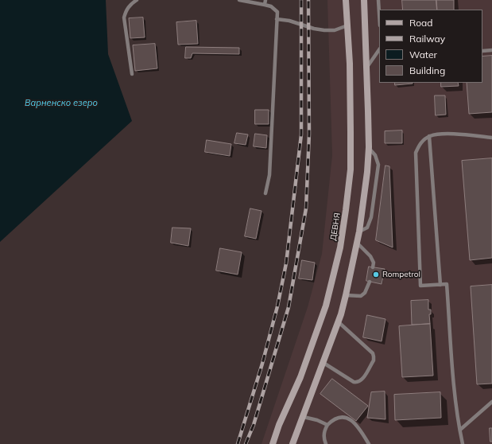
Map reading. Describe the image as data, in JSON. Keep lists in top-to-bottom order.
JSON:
{
  "streets": {
    "main road": ["ДЕВНЯ"]
  },
  "water": ["Варненско езеро"],
  "places": ["Rompetrol"],
  "legend": [
    "Road",
    "Railway",
    "Water",
    "Building"
  ]
}
